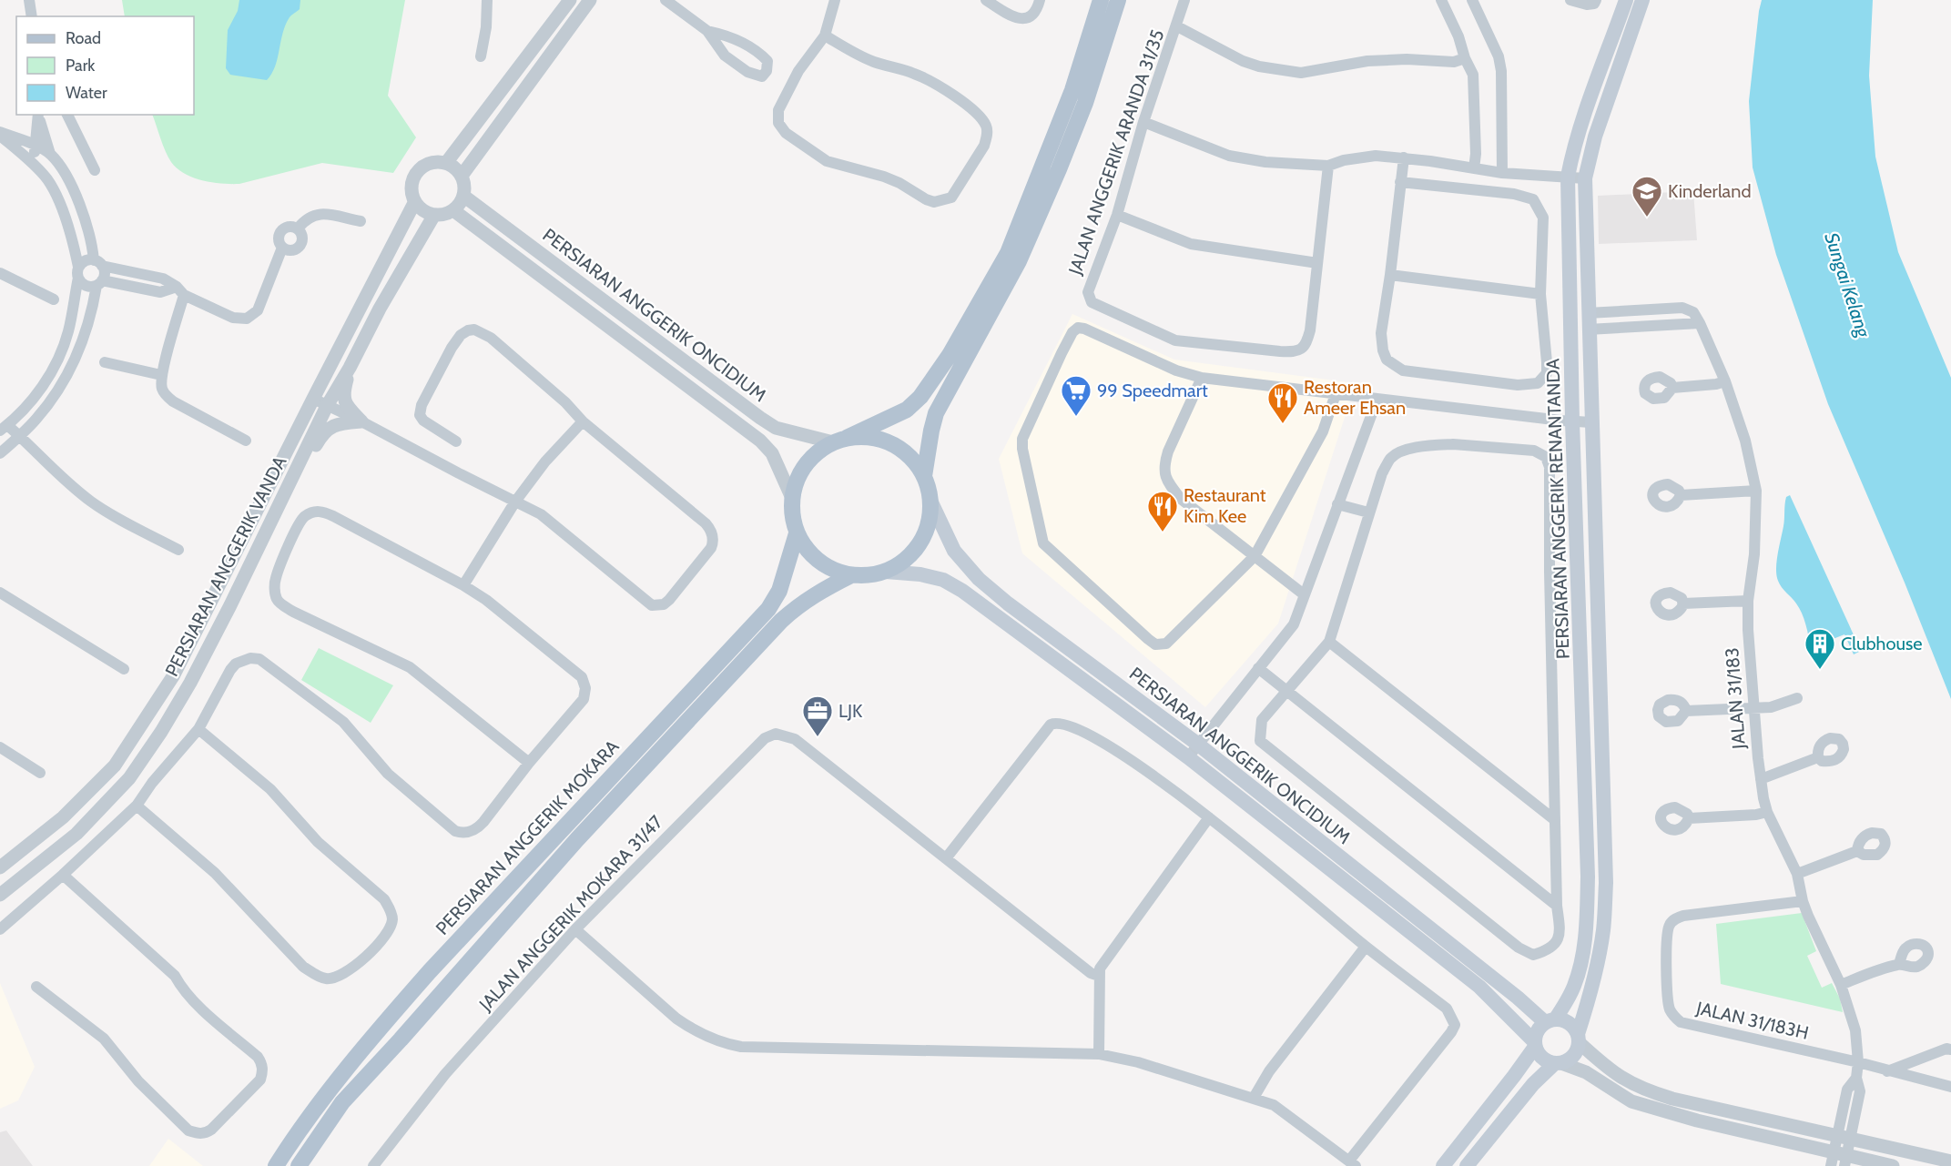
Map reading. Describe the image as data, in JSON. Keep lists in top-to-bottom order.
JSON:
{
  "streets": {
    "main road": ["PERSIARAN ANGGERIK ONCIDIUM", "PERSIARAN ANGGERIK RENANTANDA", "PERSIARAN ANGGERIK MOKARA"],
    "street": [
      "JALAN ANGGERIK ARANDA 31/35",
      "PERSIARAN ANGGERIK VANDA",
      "JALAN 31/183",
      "JALAN ANGGERIK MOKARA 31/47",
      "JALAN 31/183H"
    ]
  },
  "crossings": [
    ["PERSIARAN ANGGERIK ONCIDIUM", "PERSIARAN ANGGERIK RENANTANDA"],
    ["PERSIARAN ANGGERIK ONCIDIUM", "PERSIARAN ANGGERIK VANDA"],
    ["PERSIARAN ANGGERIK ONCIDIUM", "PERSIARAN ANGGERIK MOKARA"],
    ["JALAN 31/183", "JALAN 31/183H"]
  ],
  "water": ["Sungai Kelang"],
  "places": {
    "school or university": ["Kinderland"],
    "supermarket": ["99 Speedmart"],
    "restaurant": ["Restoran Ameer Ehsan", "Restaurant Kim Kee"],
    "building": ["Clubhouse"],
    "office": ["LJK"]
  },
  "legend": ["Road", "Park", "Water"]
}
